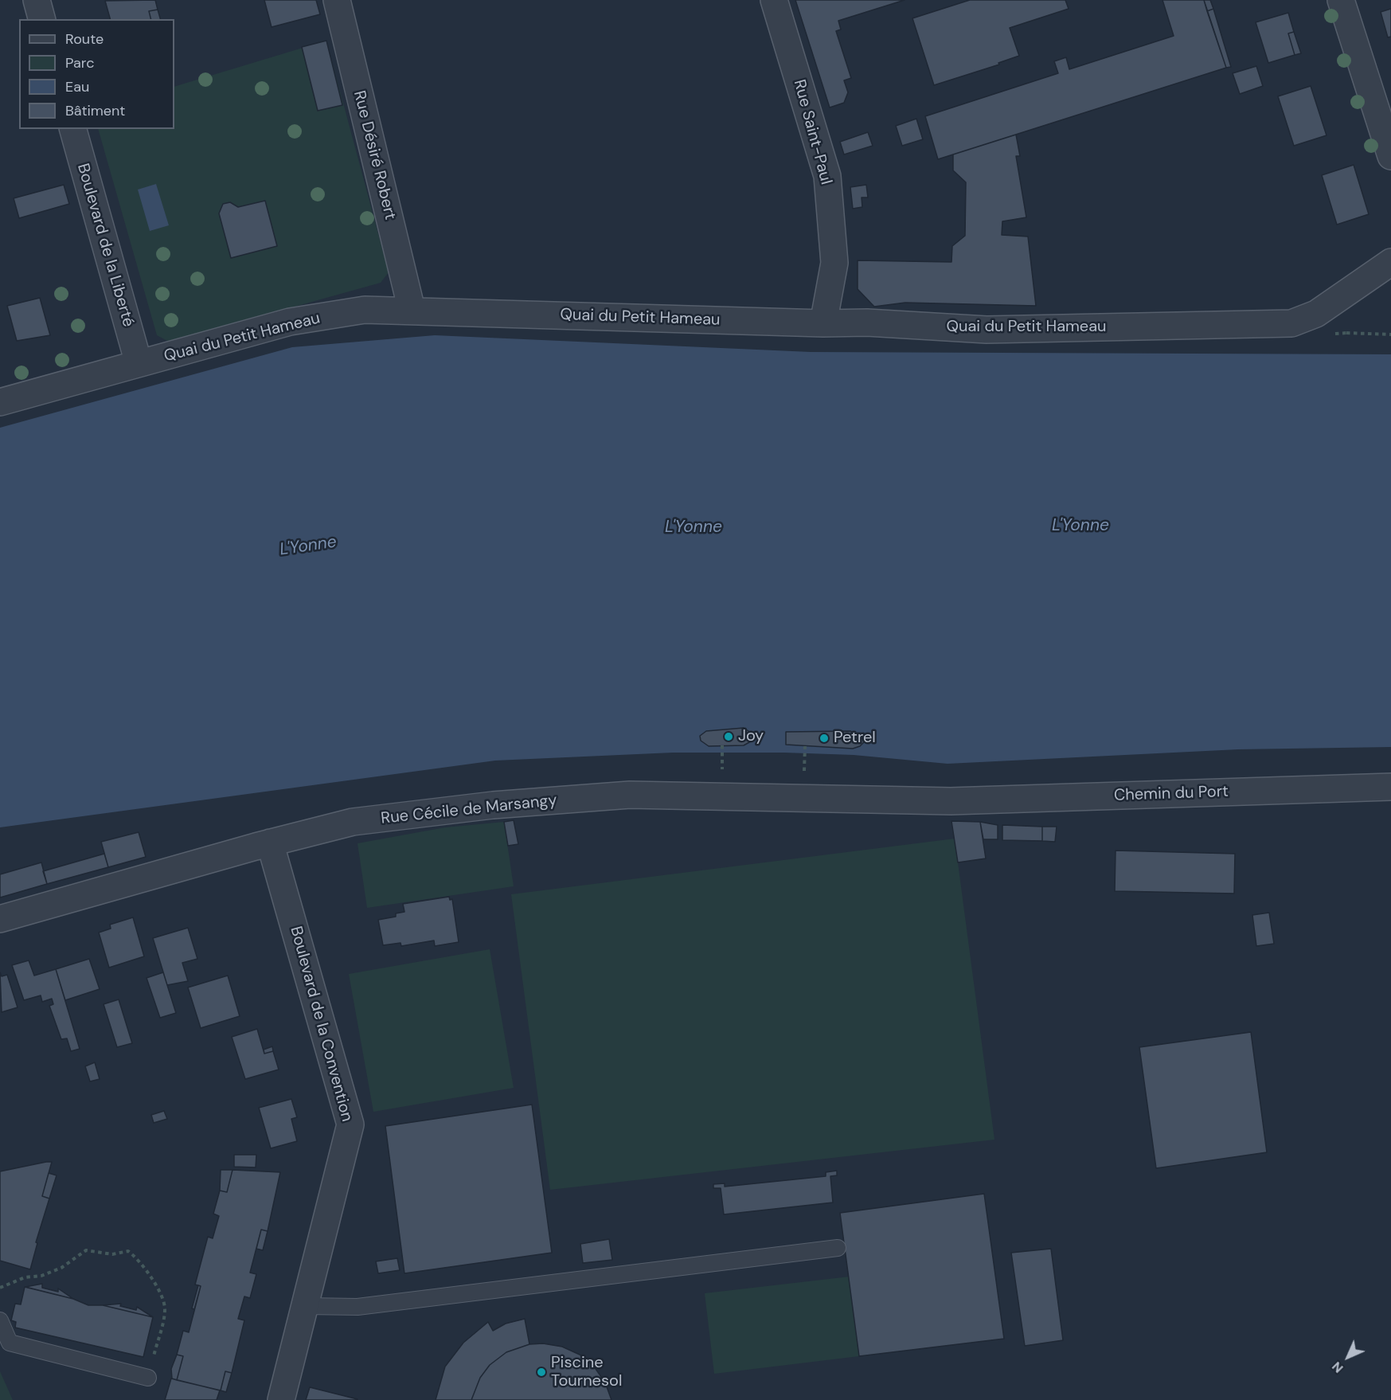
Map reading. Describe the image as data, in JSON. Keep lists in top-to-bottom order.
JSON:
{
  "streets": {
    "street": [
      "Rue Saint-Paul",
      "Rue Désiré Robert",
      "Boulevard de la Liberté",
      "Quai du Petit Hameau",
      "Chemin du Port",
      "Rue Cécile de Marsangy",
      "Boulevard de la Convention"
    ]
  },
  "crossings": [
    ["Rue Saint-Paul", "Quai du Petit Hameau"],
    ["Rue Désiré Robert", "Quai du Petit Hameau"],
    ["Boulevard de la Liberté", "Quai du Petit Hameau"],
    ["Chemin du Port", "Rue Cécile de Marsangy"],
    ["Rue Cécile de Marsangy", "Boulevard de la Convention"]
  ],
  "water": ["L'Yonne"],
  "places": ["Joy", "Petrel", "Piscine Tournesol"],
  "legend": [
    "Route",
    "Parc",
    "Eau",
    "Bâtiment"
  ],
  "north": "bottom left"
}
